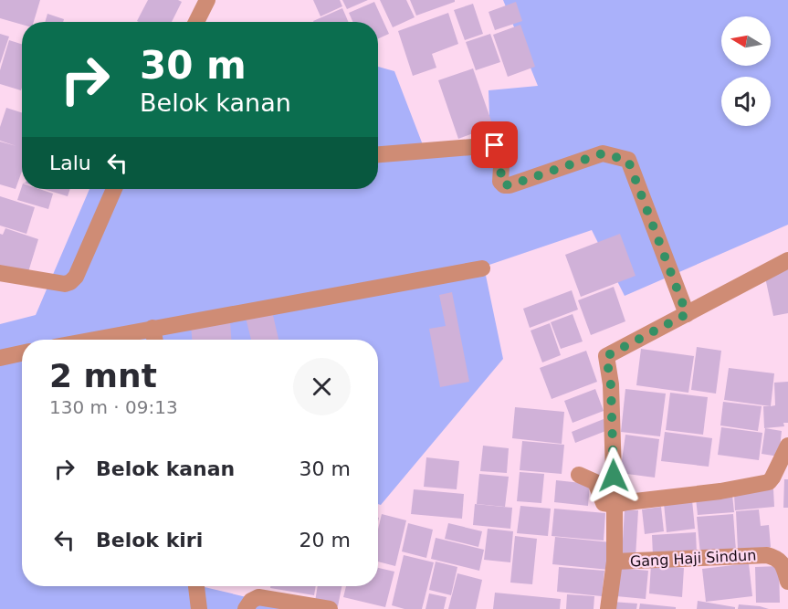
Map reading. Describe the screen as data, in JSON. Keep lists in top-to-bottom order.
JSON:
{
  "streets": {
    "street": ["Gang Haji Sindun"]
  },
  "north": "left",
  "page": {
    "turn": ["30 m", "Belok kanan"],
    "then": "Lalu",
    "heading": ["2 mnt", "130 m · 09:13"],
    "list": [
      {
        "name": "Belok kanan",
        "value": "30 m"
      },
      {
        "name": "Belok kiri",
        "value": "20 m"
      }
    ]
  }
}
